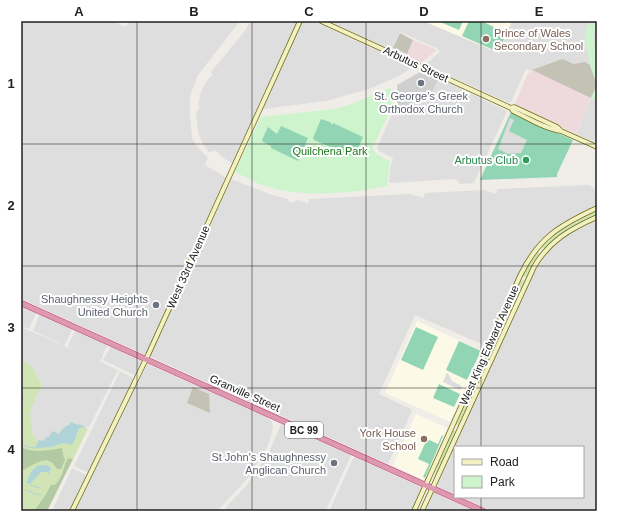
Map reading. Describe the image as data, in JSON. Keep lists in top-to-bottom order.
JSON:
{
  "streets": {
    "highway": ["Granville Street", "BC 99"],
    "main road": ["Arbutus Street", "West 33rd Avenue", "West King Edward Avenue"]
  },
  "crossings": [
    ["West 33rd Avenue", "Granville Street"],
    ["West King Edward Avenue", "Granville Street"]
  ],
  "parks": ["Quilchena Park"],
  "places": [
    "Prince of Wales Secondary School",
    "St. George’s Greek Orthodox Church",
    "Arbutus Club",
    "Shaughnessy Heights United Church",
    "York House School",
    "St John's Shaughnessy Anglican Church"
  ],
  "legend": ["Road", "Park"],
  "grid": {
    "columns": [
      "A",
      "B",
      "C",
      "D",
      "E"
    ],
    "rows": [
      "1",
      "2",
      "3",
      "4"
    ]
  }
}
